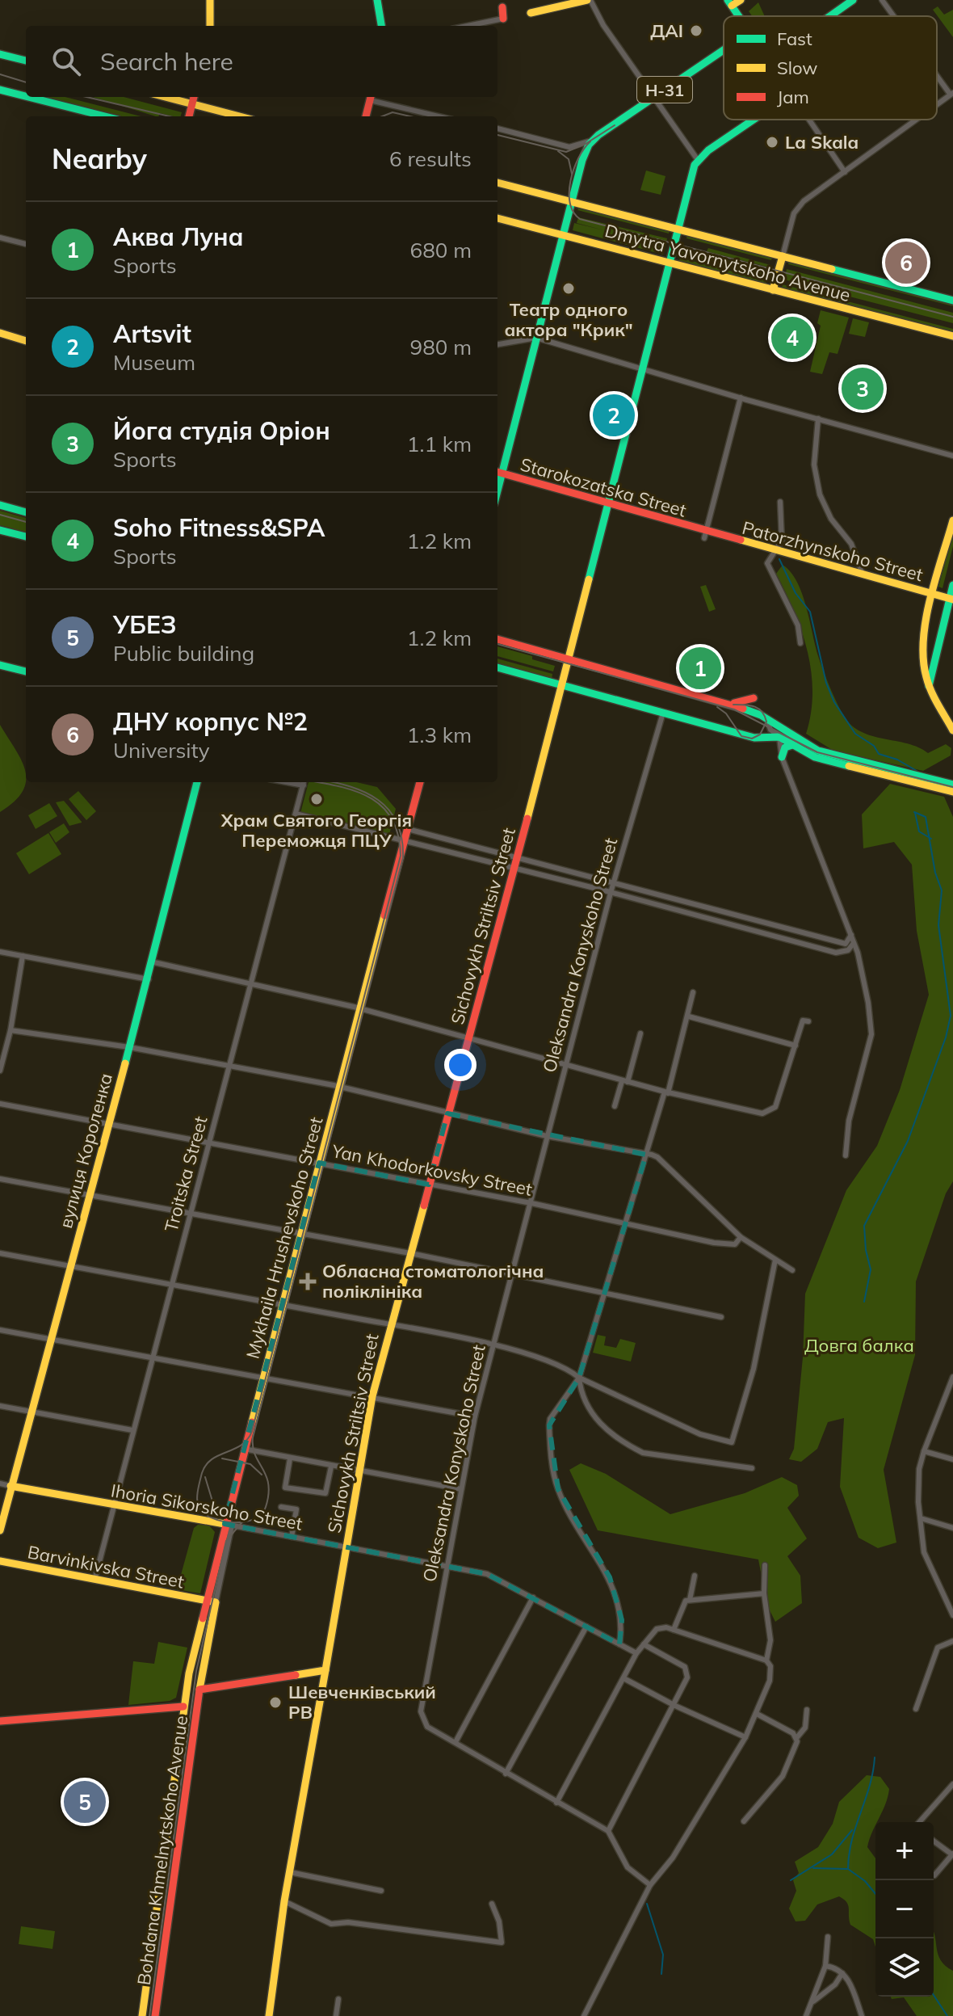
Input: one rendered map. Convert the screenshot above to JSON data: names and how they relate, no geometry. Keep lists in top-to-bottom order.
{
  "streets": {
    "main road": [
      "Н-31",
      "Dmytra Yavornytskoho Avenue",
      "Starokozatska Street",
      "Patorzhynskoho Street",
      "Sichovykh Striltsiv Street",
      "вулиця Короленка",
      "Mykhaila Hrushevskoho Street",
      "Ihoria Sikorskoho Street",
      "Barvinkivska Street",
      "Bohdana Khmelnytskoho Avenue"
    ],
    "street": ["Oleksandra Konyskoho Street", "Yan Khodorkovsky Street", "Troitska Street"]
  },
  "crossings": [
    ["Dmytra Yavornytskoho Avenue", "Sichovykh Striltsiv Street"],
    ["Starokozatska Street", "Patorzhynskoho Street"],
    ["Starokozatska Street", "Sichovykh Striltsiv Street"],
    ["Sichovykh Striltsiv Street", "Yan Khodorkovsky Street"],
    ["Sichovykh Striltsiv Street", "Ihoria Sikorskoho Street"],
    ["Oleksandra Konyskoho Street", "Yan Khodorkovsky Street"],
    ["Oleksandra Konyskoho Street", "Ihoria Sikorskoho Street"],
    ["вулиця Короленка", "Yan Khodorkovsky Street"],
    ["вулиця Короленка", "Ihoria Sikorskoho Street"],
    ["Yan Khodorkovsky Street", "Troitska Street"],
    ["Yan Khodorkovsky Street", "Mykhaila Hrushevskoho Street"],
    ["Troitska Street", "Ihoria Sikorskoho Street"],
    ["Troitska Street", "Barvinkivska Street"],
    ["Mykhaila Hrushevskoho Street", "Ihoria Sikorskoho Street"],
    ["Mykhaila Hrushevskoho Street", "Barvinkivska Street"],
    ["Mykhaila Hrushevskoho Street", "Bohdana Khmelnytskoho Avenue"]
  ],
  "parks": ["Довга балка"],
  "places": {
    "other": [
      "ДАІ",
      "La Skala",
      "Театр одного актора \"Крик\"",
      "Храм Святого Георгія Переможця ПЦУ",
      "Шевченківський РВ"
    ],
    "health": ["Обласна стоматологічна поліклініка"]
  },
  "legend": ["Fast", "Slow", "Jam"],
  "page": {
    "search": "Search here",
    "heading": ["Nearby", "6 results"],
    "list": [
      {
        "mark": "1",
        "name": "Аква Луна",
        "note": "Sports",
        "value": "680 m"
      },
      {
        "mark": "2",
        "name": "Artsvit",
        "note": "Museum",
        "value": "980 m"
      },
      {
        "mark": "3",
        "name": "Йога студія Оріон",
        "note": "Sports",
        "value": "1.1 km"
      },
      {
        "mark": "4",
        "name": "Soho Fitness&SPA",
        "note": "Sports",
        "value": "1.2 km"
      },
      {
        "mark": "5",
        "name": "УБЕЗ",
        "note": "Public building",
        "value": "1.2 km"
      },
      {
        "mark": "6",
        "name": "ДНУ корпус №2",
        "note": "University",
        "value": "1.3 km"
      }
    ],
    "pins": [
      "6",
      "4",
      "3",
      "2",
      "1",
      "5"
    ],
    "map_buttons": ["+", "−"]
  }
}
